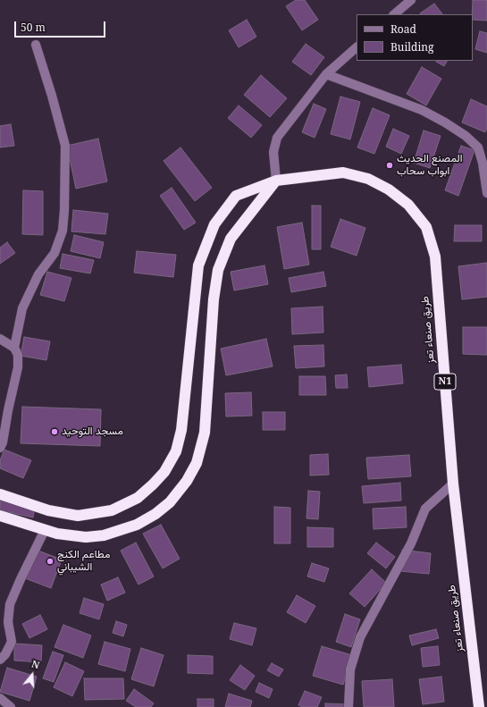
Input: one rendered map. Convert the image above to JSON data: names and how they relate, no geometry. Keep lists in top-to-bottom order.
{
  "streets": {
    "highway": ["طريق صنعاء تعز", "N1"]
  },
  "places": ["المصنع الحديث ابواب سحاب", "مسجد التوحيد", "مطاعم الكنج الشيباني"],
  "legend": ["Road", "Building"],
  "scale_bar": "50 m",
  "north": "top"
}
